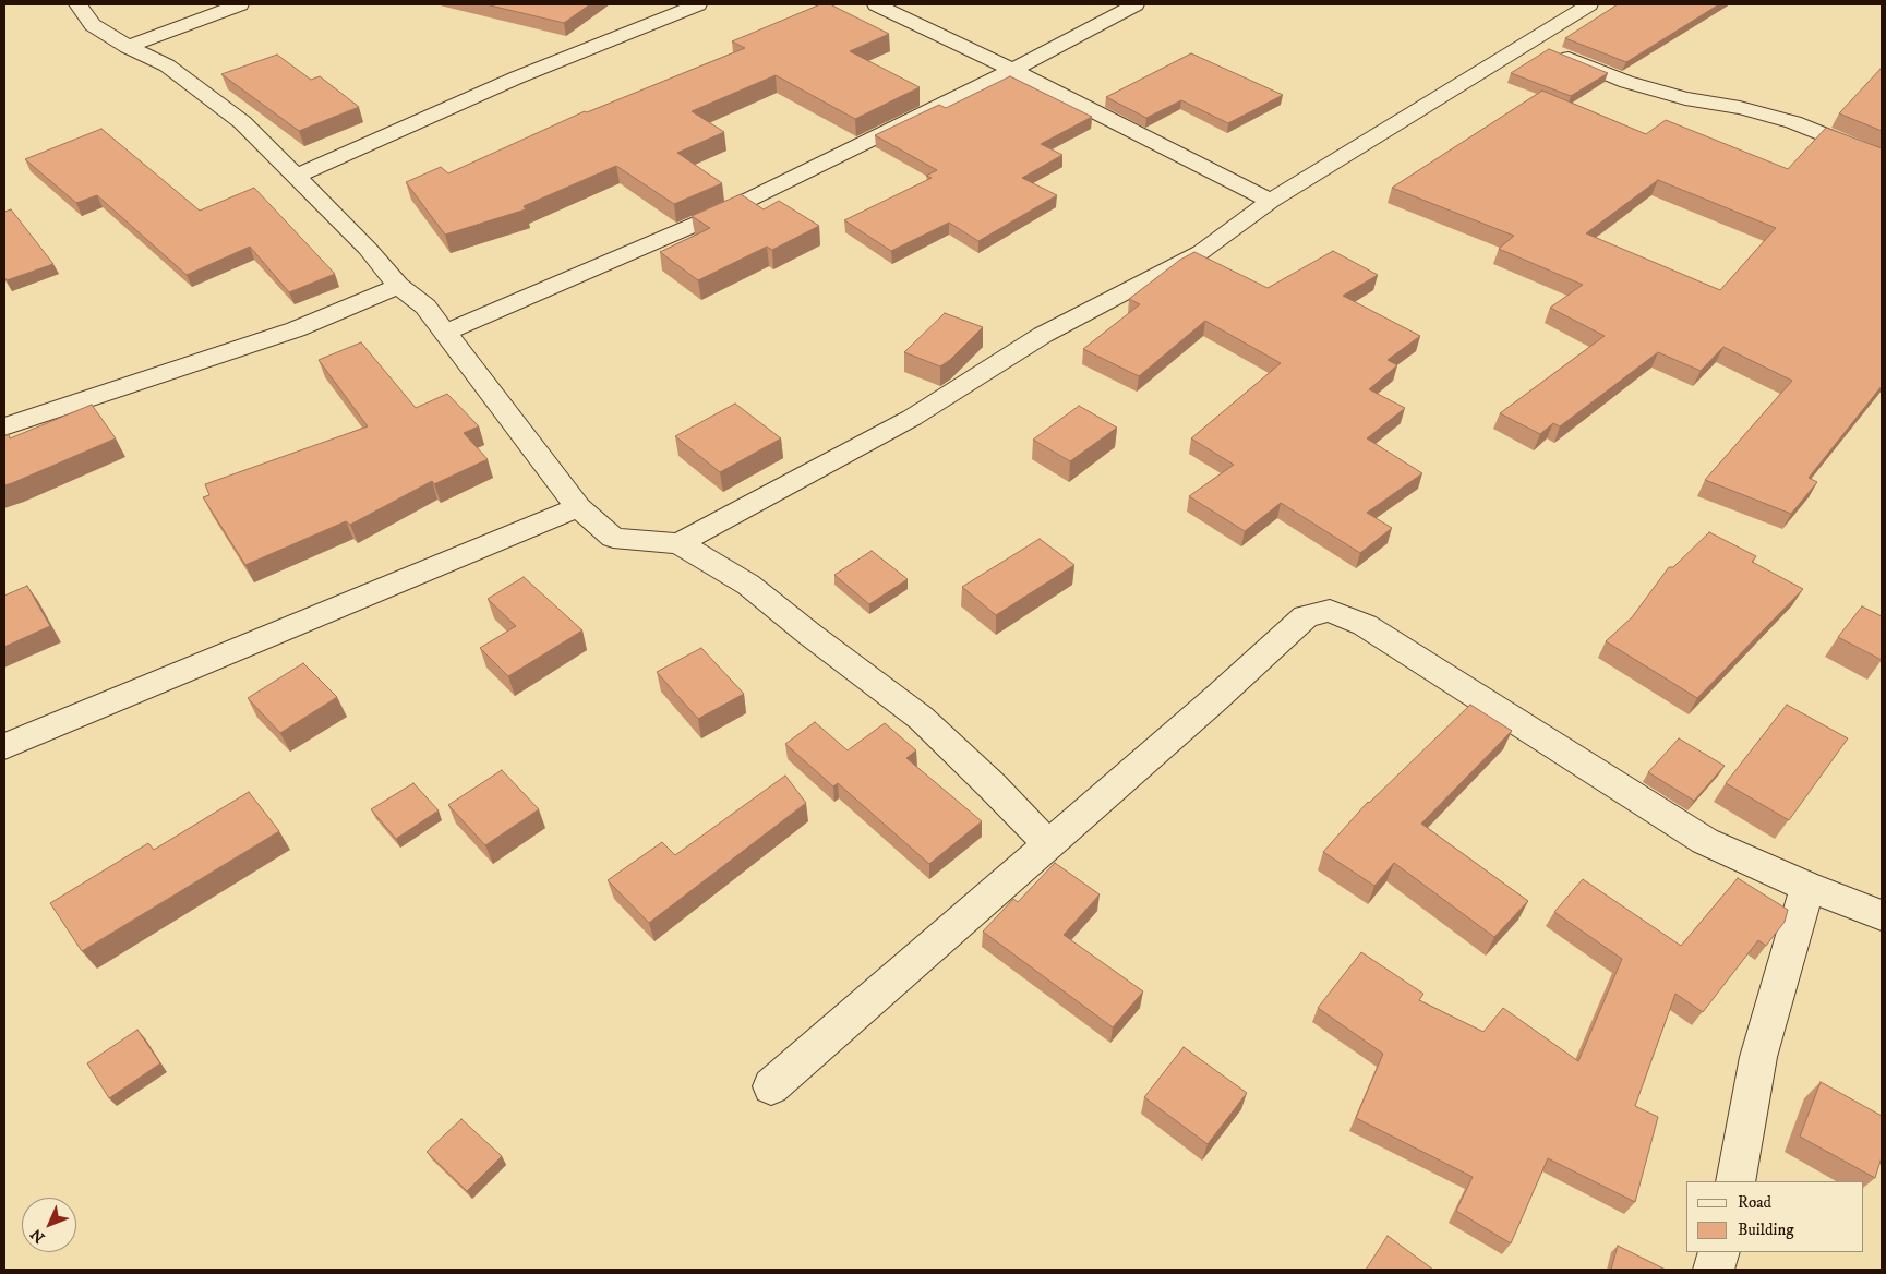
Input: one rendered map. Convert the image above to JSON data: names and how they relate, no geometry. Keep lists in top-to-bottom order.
{
  "legend": ["Road", "Building"],
  "north": "bottom left"
}
